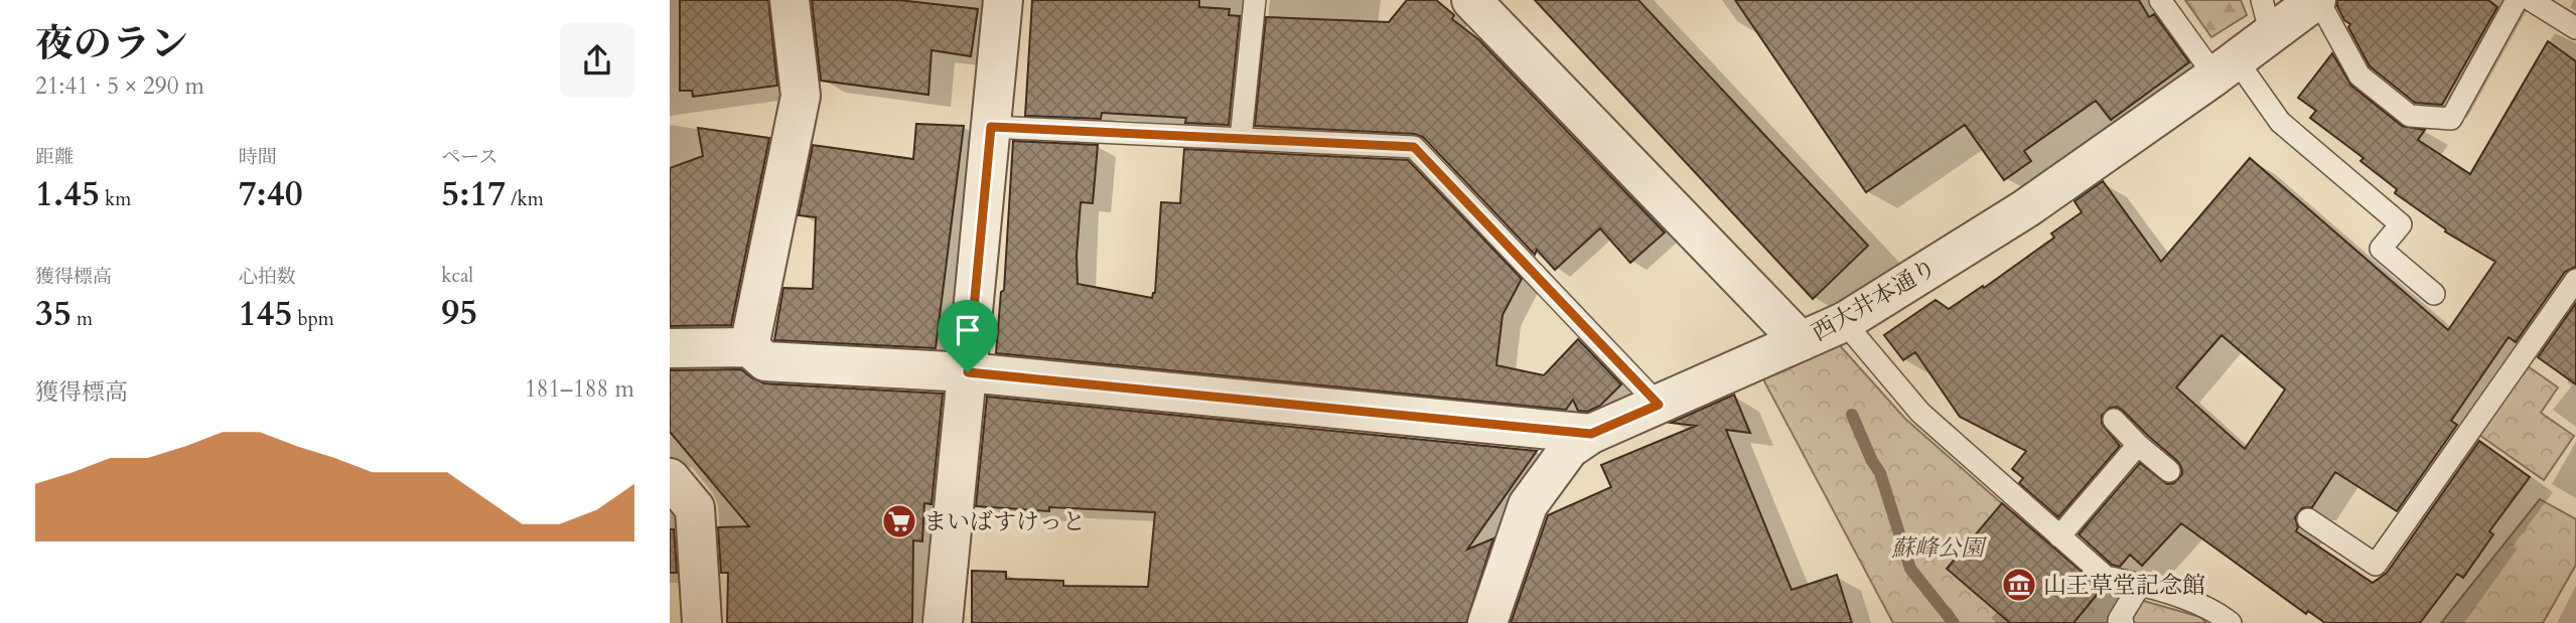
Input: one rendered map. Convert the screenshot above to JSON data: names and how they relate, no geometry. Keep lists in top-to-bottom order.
{
  "streets": {
    "street": ["西大井本通り"]
  },
  "parks": ["蘇峰公園"],
  "places": {
    "supermarket": ["まいばすけっと"],
    "museum": ["山王草堂記念館"]
  },
  "page": {
    "heading": ["夜のラン", "21:41 · 5 × 290 m"],
    "stats": [
      ["距離", "1.45 km"],
      ["時間", "7:40"],
      ["ペース", "5:17 /km"],
      ["獲得標高", "35 m"],
      ["心拍数", "145 bpm"],
      ["kcal", "95"]
    ],
    "chart": ["獲得標高", "181–188 m"]
  }
}
